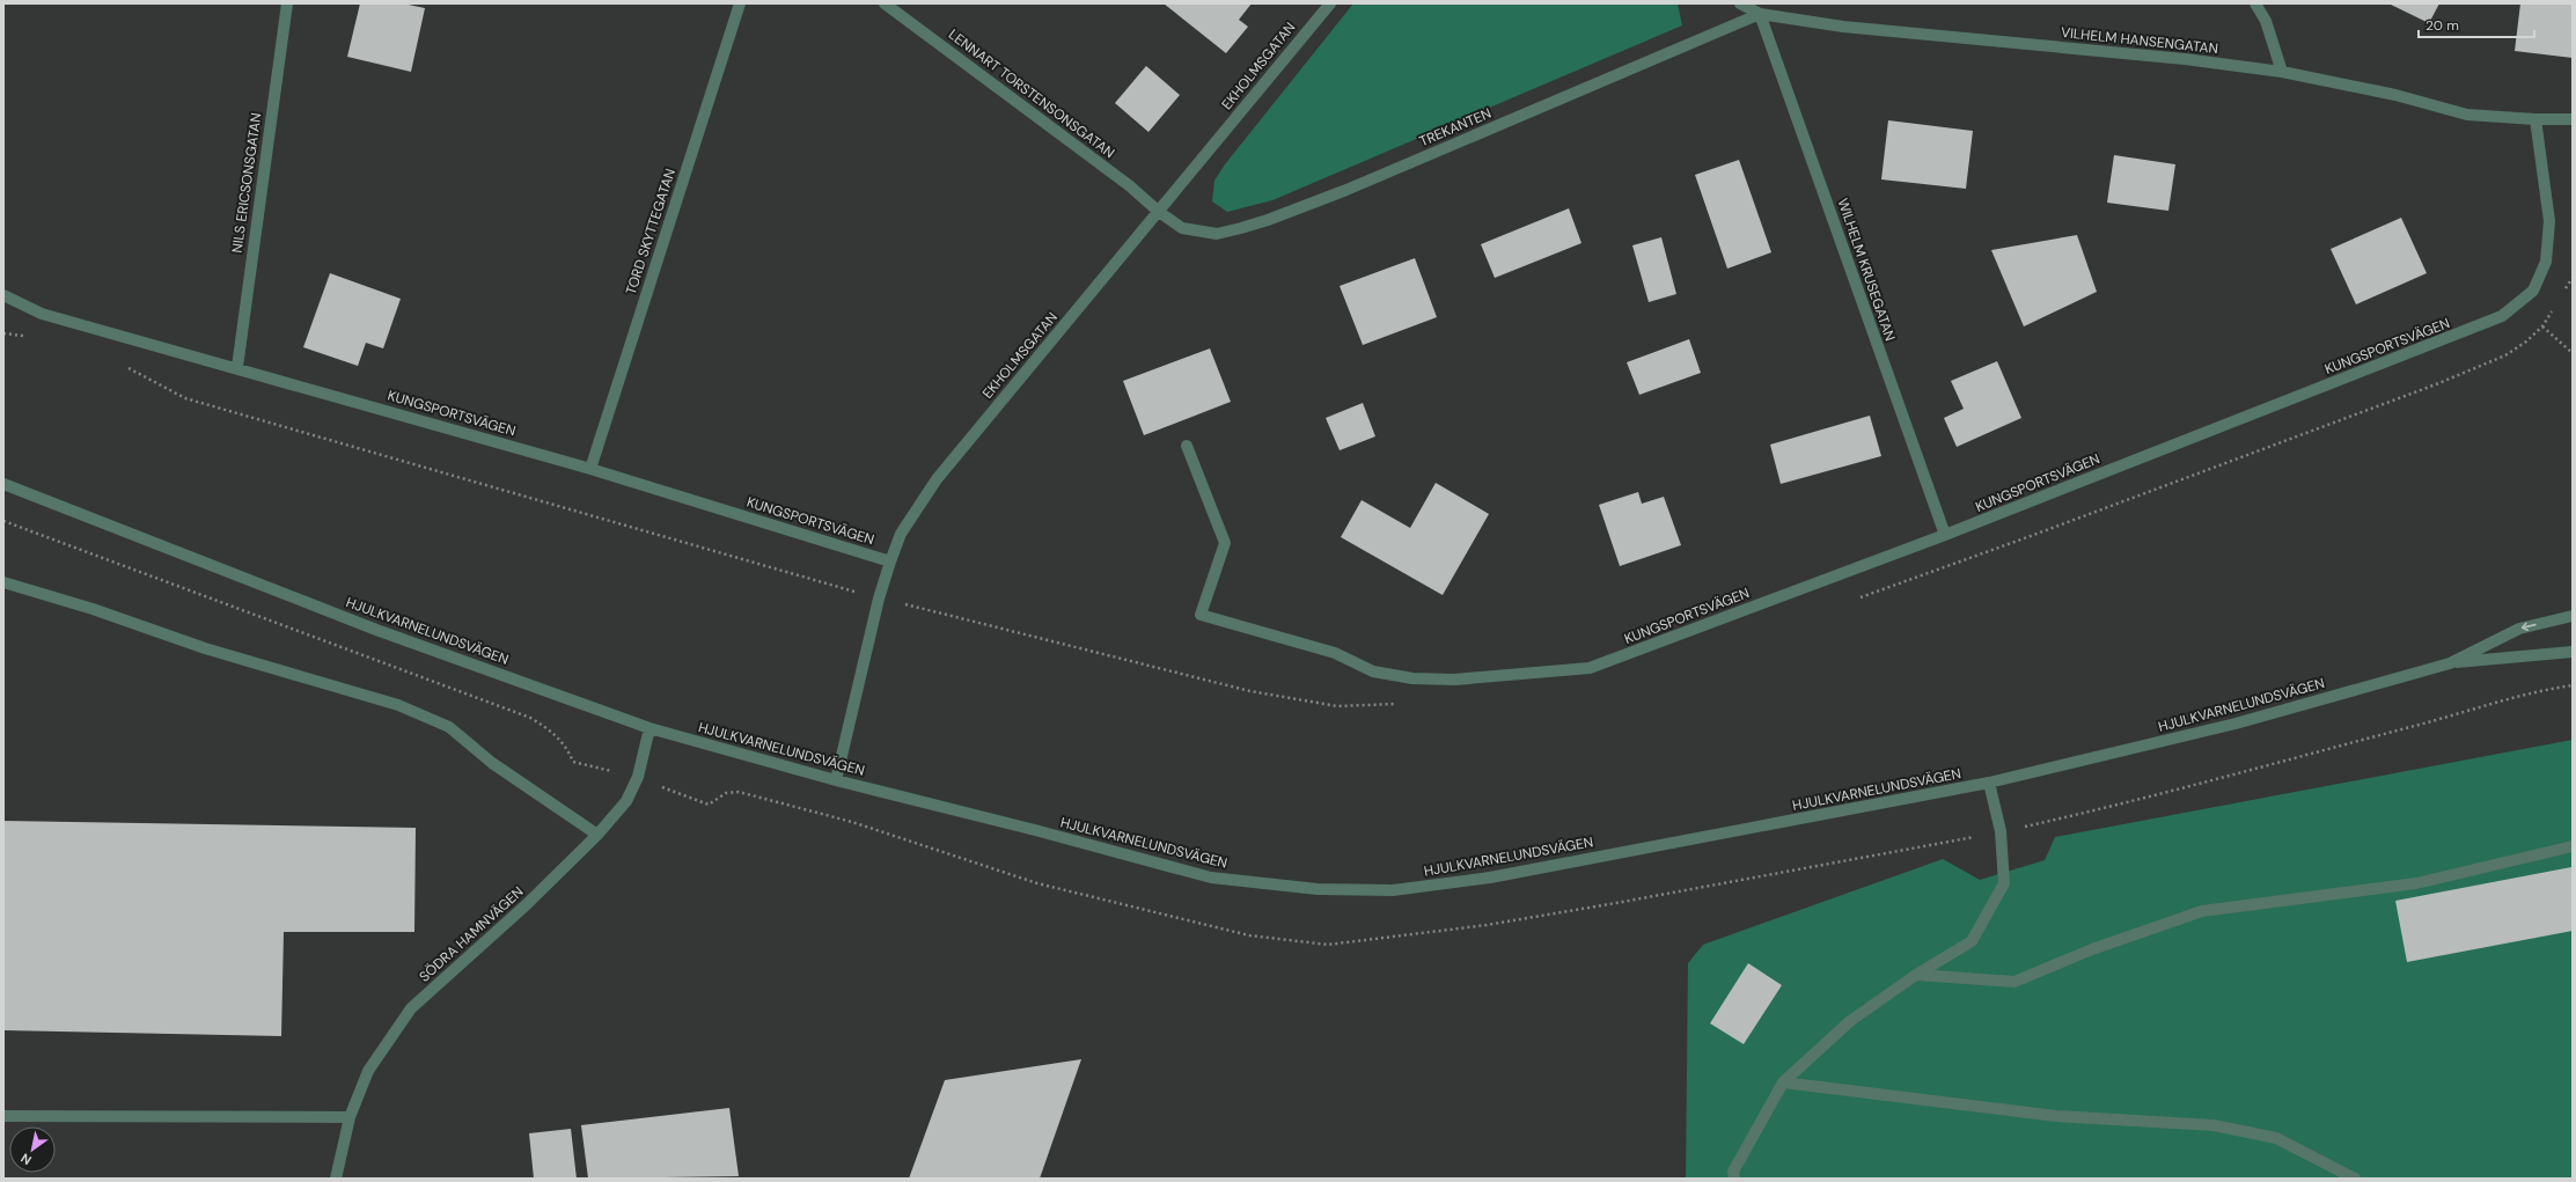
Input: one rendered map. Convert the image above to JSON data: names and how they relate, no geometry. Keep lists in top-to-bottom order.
{
  "streets": {
    "street": [
      "VILHELM HANSENGATAN",
      "EKHOLMSGATAN",
      "LENNART TORSTENSONSGATAN",
      "TREKANTEN",
      "NILS ERICSONSGATAN",
      "TORD SKYTTEGATAN",
      "WILHELM KRUSEGATAN",
      "KUNGSPORTSVÄGEN",
      "HJULKVARNELUNDSVÄGEN",
      "SÖDRA HAMNVÄGEN"
    ]
  },
  "crossings": [
    ["VILHELM HANSENGATAN", "TREKANTEN"],
    ["VILHELM HANSENGATAN", "WILHELM KRUSEGATAN"],
    ["VILHELM HANSENGATAN", "KUNGSPORTSVÄGEN"],
    ["EKHOLMSGATAN", "LENNART TORSTENSONSGATAN"],
    ["EKHOLMSGATAN", "TREKANTEN"],
    ["EKHOLMSGATAN", "KUNGSPORTSVÄGEN"],
    ["EKHOLMSGATAN", "HJULKVARNELUNDSVÄGEN"],
    ["LENNART TORSTENSONSGATAN", "TREKANTEN"],
    ["TREKANTEN", "WILHELM KRUSEGATAN"],
    ["NILS ERICSONSGATAN", "KUNGSPORTSVÄGEN"],
    ["TORD SKYTTEGATAN", "KUNGSPORTSVÄGEN"],
    ["WILHELM KRUSEGATAN", "KUNGSPORTSVÄGEN"],
    ["HJULKVARNELUNDSVÄGEN", "SÖDRA HAMNVÄGEN"]
  ],
  "scale_bar": "20 m",
  "north": "bottom left"
}
